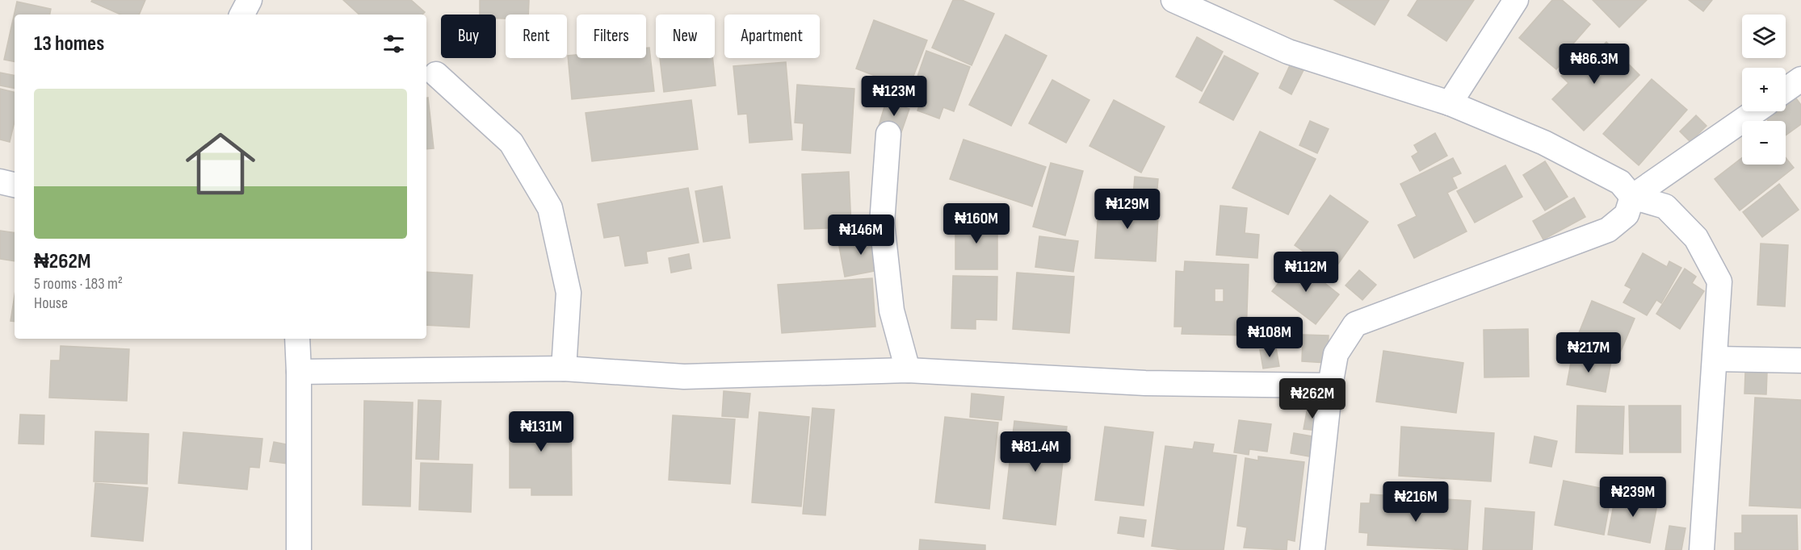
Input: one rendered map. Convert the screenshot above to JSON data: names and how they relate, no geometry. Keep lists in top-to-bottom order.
{
  "page": {
    "map_buttons": ["+", "−"],
    "chip": [
      "Buy",
      "Rent",
      "Filters",
      "New",
      "Apartment"
    ],
    "heading": "13 homes",
    "price": [
      "₦86.3M",
      "₦123M",
      "₦129M",
      "₦160M",
      "₦146M",
      "₦112M",
      "₦108M",
      "₦217M",
      "₦262M",
      "₦131M",
      "₦81.4M",
      "₦239M",
      "₦216M"
    ],
    "list": [
      {
        "name": "₦262M",
        "note": "5 rooms · 183 m² · House"
      }
    ]
  }
}
